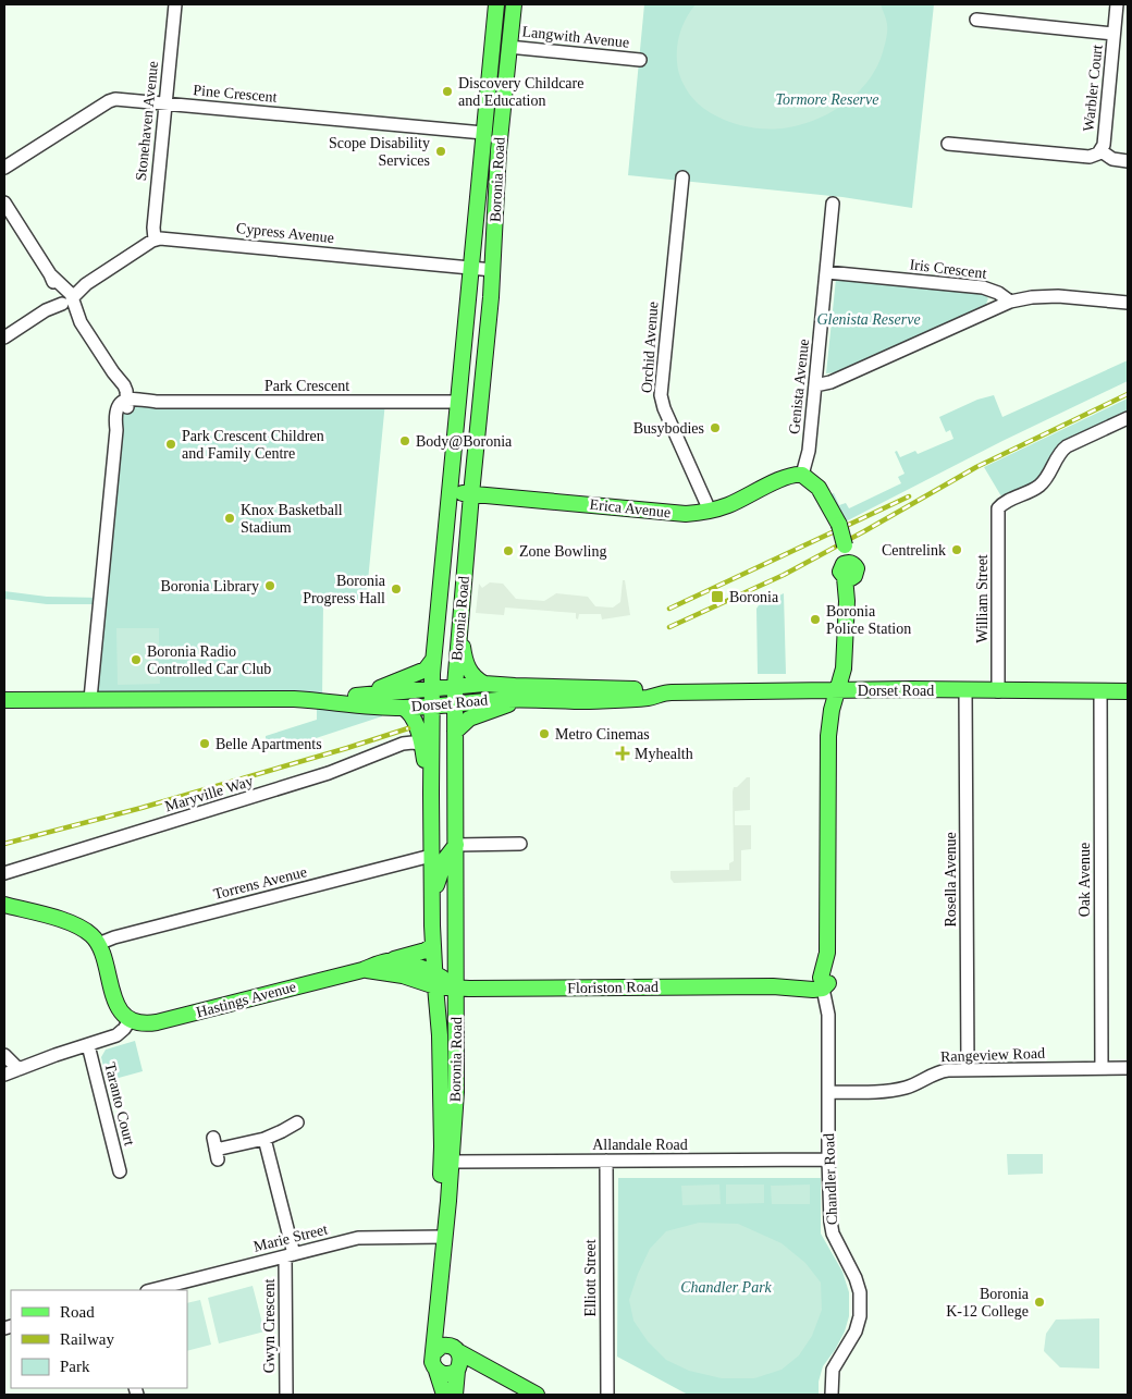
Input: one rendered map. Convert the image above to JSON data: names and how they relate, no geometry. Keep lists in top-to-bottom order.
{
  "streets": {
    "main road": [
      "Boronia Road",
      "Erica Avenue",
      "Dorset Road",
      "Floriston Road",
      "Hastings Avenue",
      "Chandler Road"
    ],
    "street": [
      "Langwith Avenue",
      "Warbler Court",
      "Pine Crescent",
      "Stonehaven Avenue",
      "Cypress Avenue",
      "Iris Crescent",
      "Orchid Avenue",
      "Park Crescent",
      "Genista Avenue",
      "William Street",
      "Maryville Way",
      "Rosella Avenue",
      "Oak Avenue",
      "Torrens Avenue",
      "Rangeview Road",
      "Taranto Court",
      "Allandale Road",
      "Marie Street",
      "Elliott Street",
      "Gwyn Crescent"
    ]
  },
  "crossings": [
    ["Langwith Avenue", "Boronia Road"],
    ["Pine Crescent", "Stonehaven Avenue"],
    ["Pine Crescent", "Boronia Road"],
    ["Stonehaven Avenue", "Cypress Avenue"],
    ["Boronia Road", "Cypress Avenue"],
    ["Boronia Road", "Park Crescent"],
    ["Boronia Road", "Erica Avenue"],
    ["Boronia Road", "Dorset Road"],
    ["Boronia Road", "Maryville Way"],
    ["Boronia Road", "Torrens Avenue"],
    ["Boronia Road", "Floriston Road"],
    ["Boronia Road", "Hastings Avenue"],
    ["Boronia Road", "Allandale Road"],
    ["Boronia Road", "Marie Street"],
    ["Iris Crescent", "Genista Avenue"],
    ["Orchid Avenue", "Erica Avenue"],
    ["Genista Avenue", "Erica Avenue"],
    ["Genista Avenue", "Chandler Road"],
    ["Erica Avenue", "Chandler Road"],
    ["William Street", "Dorset Road"],
    ["Dorset Road", "Rosella Avenue"],
    ["Dorset Road", "Oak Avenue"],
    ["Dorset Road", "Chandler Road"],
    ["Rosella Avenue", "Rangeview Road"],
    ["Oak Avenue", "Rangeview Road"],
    ["Floriston Road", "Hastings Avenue"],
    ["Floriston Road", "Chandler Road"],
    ["Rangeview Road", "Chandler Road"],
    ["Allandale Road", "Chandler Road"],
    ["Allandale Road", "Elliott Street"],
    ["Marie Street", "Gwyn Crescent"]
  ],
  "parks": ["Tormore Reserve", "Glenista Reserve", "Chandler Park"],
  "places": {
    "other": [
      "Discovery Childcare and Education",
      "Scope Disability Services",
      "Busybodies",
      "Body@Boronia",
      "Park Crescent Children and Family Centre",
      "Knox Basketball Stadium",
      "Centrelink",
      "Zone Bowling",
      "Boronia Library",
      "Boronia Progress Hall",
      "Boronia Police Station",
      "Boronia Radio Controlled Car Club",
      "Metro Cinemas",
      "Belle Apartments",
      "Boronia K-12 College"
    ],
    "transit": ["Boronia"],
    "health": ["Myhealth"]
  },
  "legend": ["Road", "Railway", "Park"]
}
